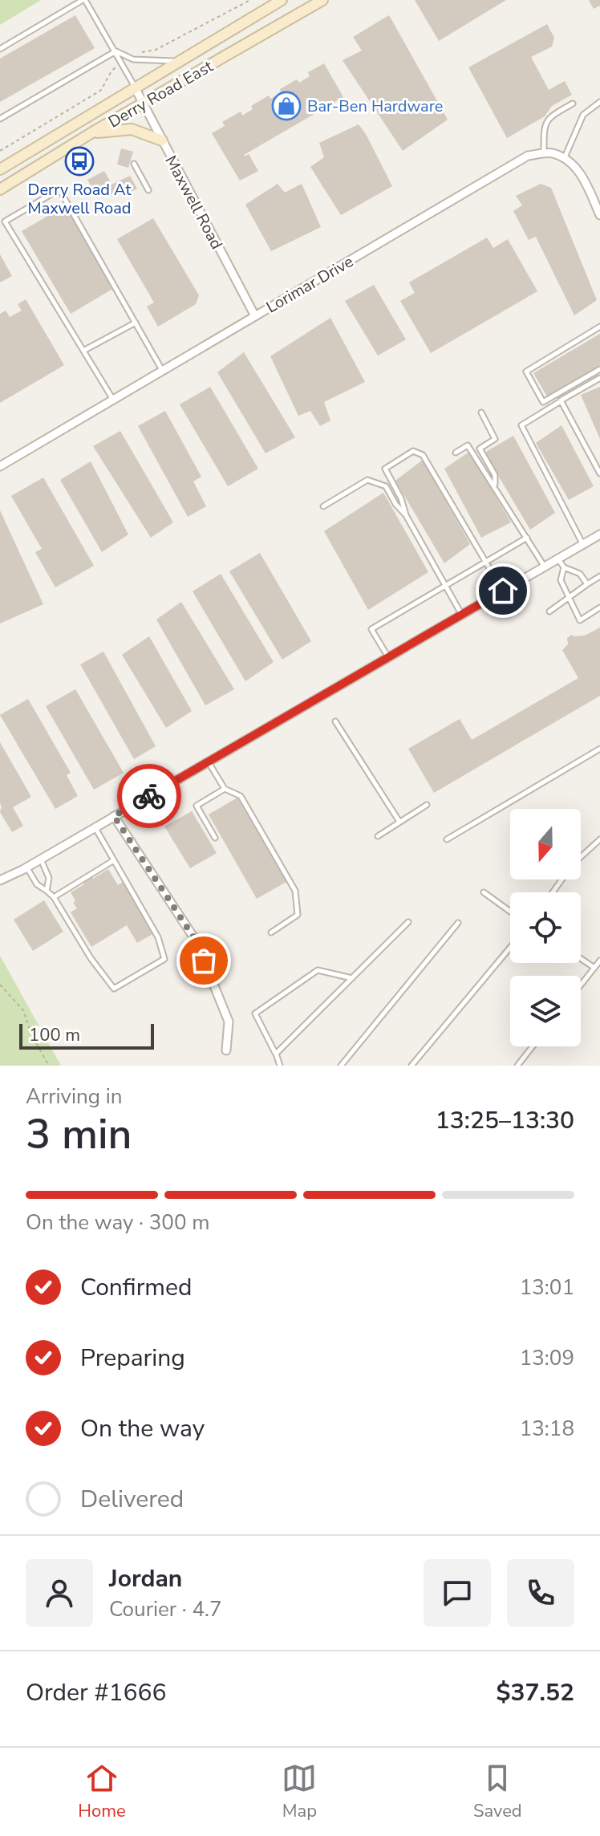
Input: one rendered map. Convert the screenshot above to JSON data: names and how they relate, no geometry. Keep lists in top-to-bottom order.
{
  "streets": {
    "main road": ["Derry Road East"],
    "street": ["Maxwell Road", "Lorimar Drive"]
  },
  "crossings": [
    ["Derry Road East", "Maxwell Road"],
    ["Maxwell Road", "Lorimar Drive"]
  ],
  "places": {
    "shop": ["Bar-Ben Hardware"],
    "bus stop": ["Derry Road At Maxwell Road"]
  },
  "scale_bar": "100 m",
  "north": "bottom",
  "page": {
    "scale": "100 m",
    "heading": ["3 min", "Arriving in", "13:25–13:30"],
    "panel": [
      "Jordan",
      "Courier · 4.7",
      "Order #1666",
      "$37.52"
    ],
    "bar": "On the way · 300 m",
    "list": [
      ["Confirmed", "13:01"],
      ["Preparing", "13:09"],
      ["On the way", "13:18"],
      "Delivered"
    ],
    "tabs": ["Home", "Map", "Saved"]
  }
}
